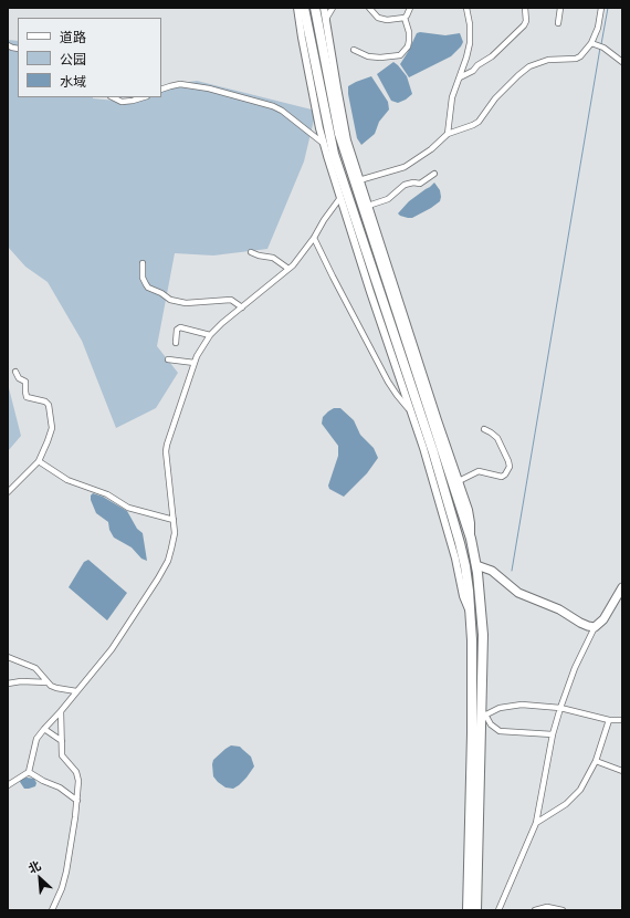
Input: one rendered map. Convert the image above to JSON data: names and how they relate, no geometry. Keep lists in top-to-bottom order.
{
  "legend": ["道路", "公园", "水域"],
  "north": "top left"
}
